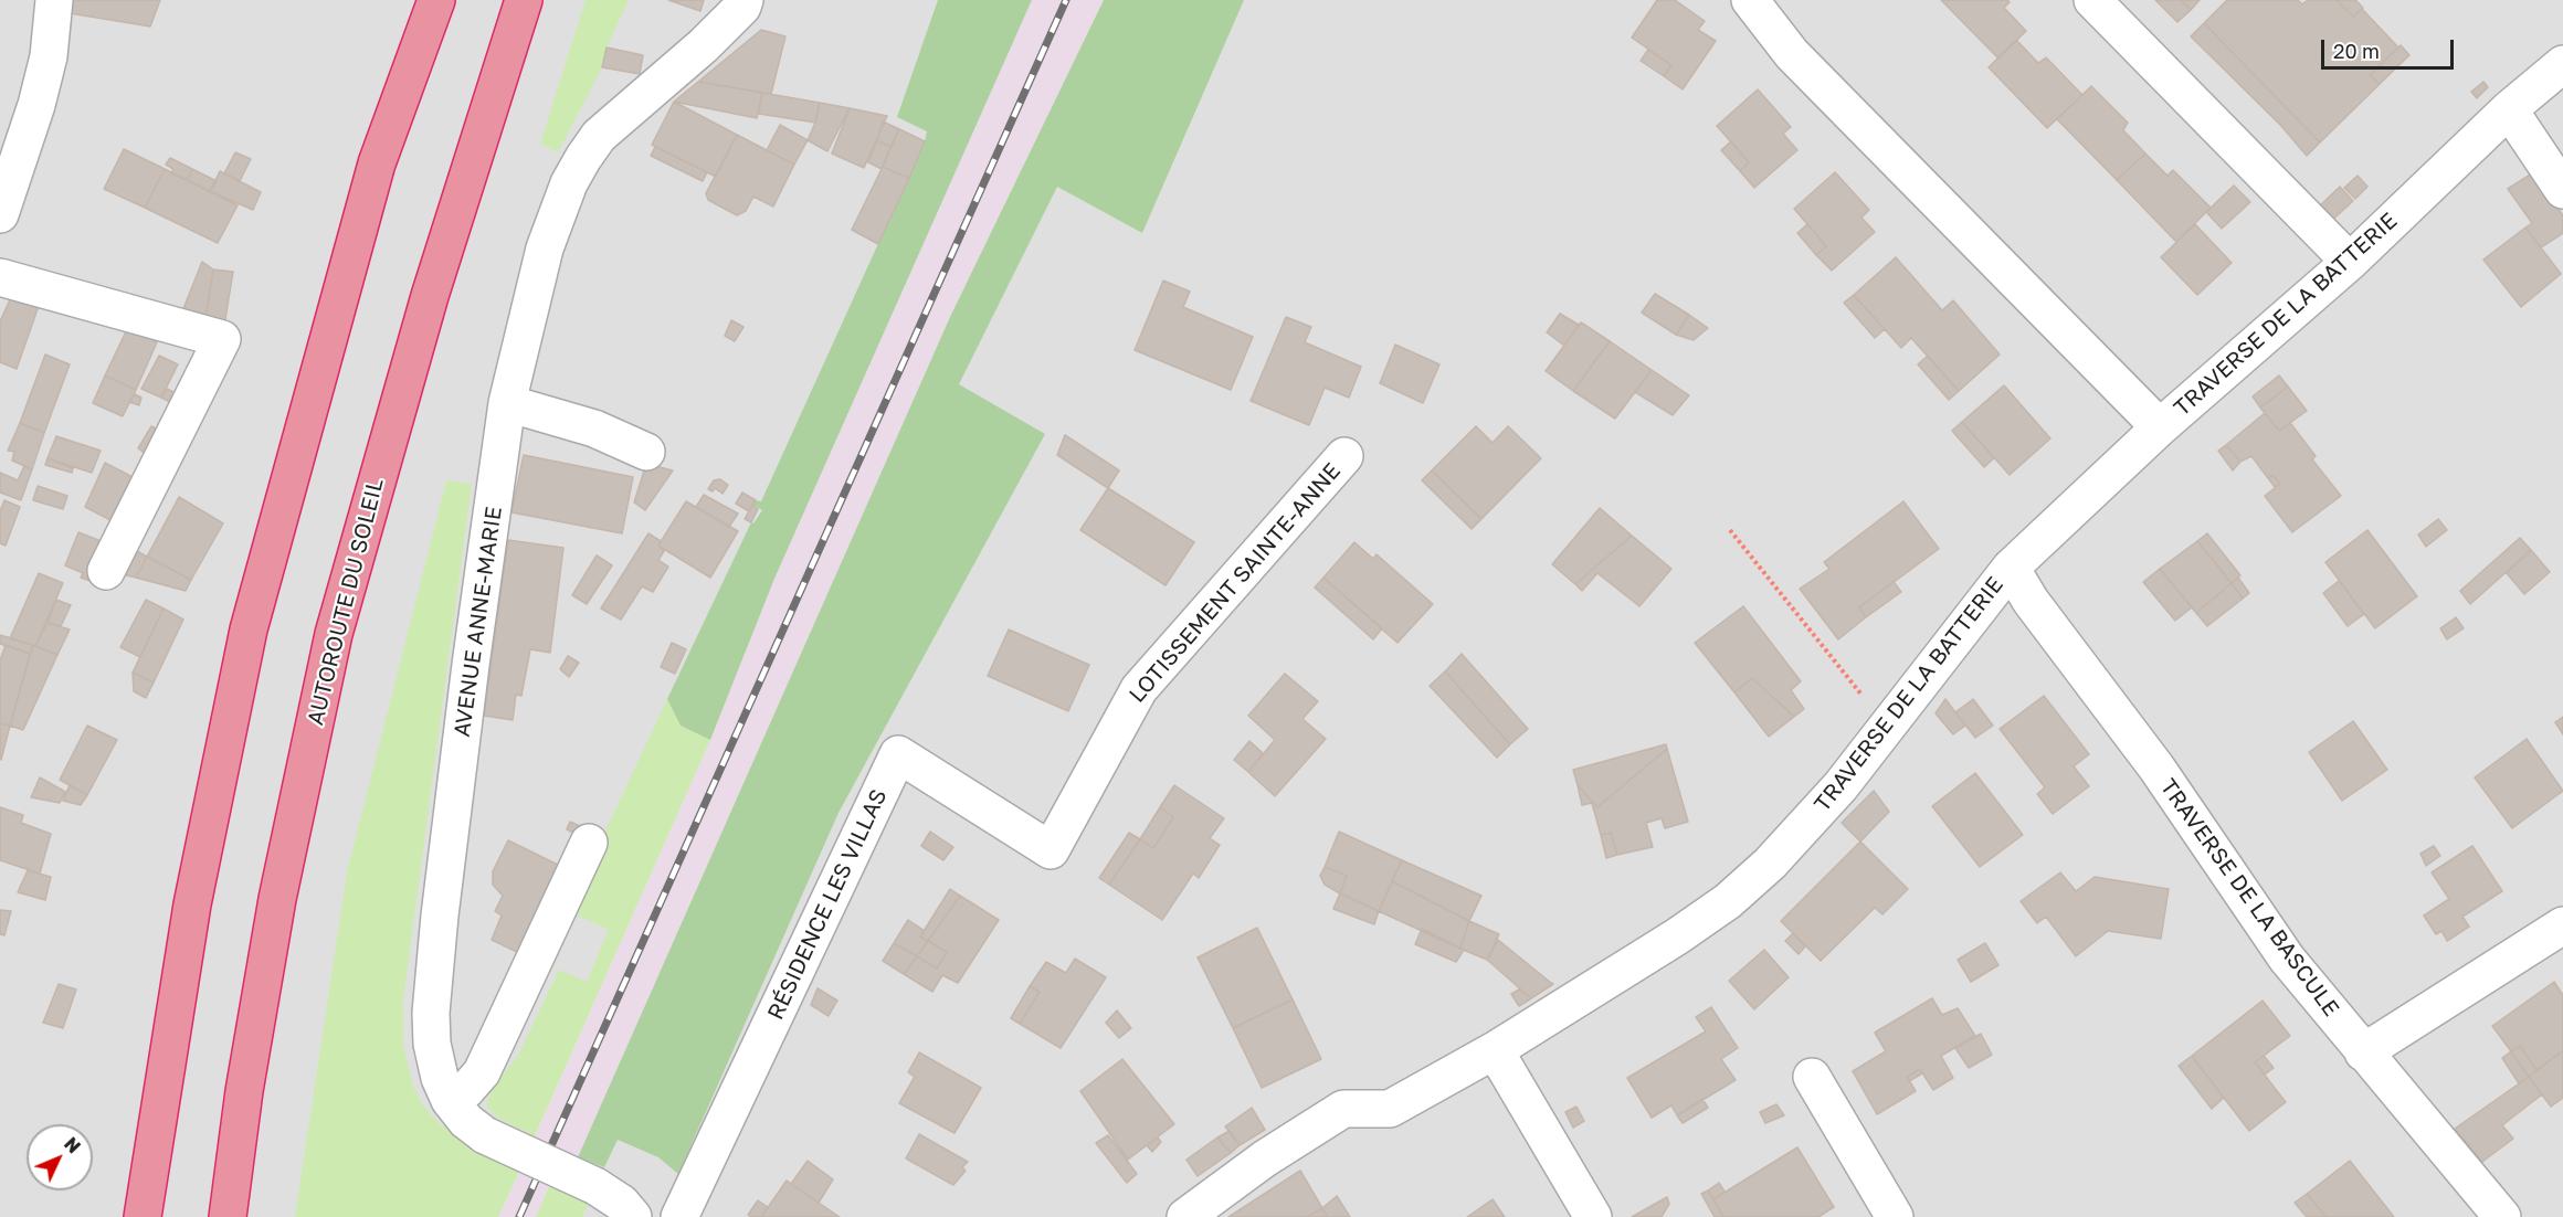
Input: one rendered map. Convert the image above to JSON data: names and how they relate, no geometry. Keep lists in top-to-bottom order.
{
  "streets": {
    "highway": ["AUTOROUTE DU SOLEIL"],
    "street": [
      "TRAVERSE DE LA BATTERIE",
      "LOTISSEMENT SAINTE-ANNE",
      "AVENUE ANNE-MARIE",
      "TRAVERSE DE LA BASCULE",
      "RÉSIDENCE LES VILLAS"
    ]
  },
  "crossings": [
    ["TRAVERSE DE LA BATTERIE", "TRAVERSE DE LA BASCULE"],
    ["LOTISSEMENT SAINTE-ANNE", "RÉSIDENCE LES VILLAS"]
  ],
  "scale_bar": "20 m",
  "north": "top right"
}
